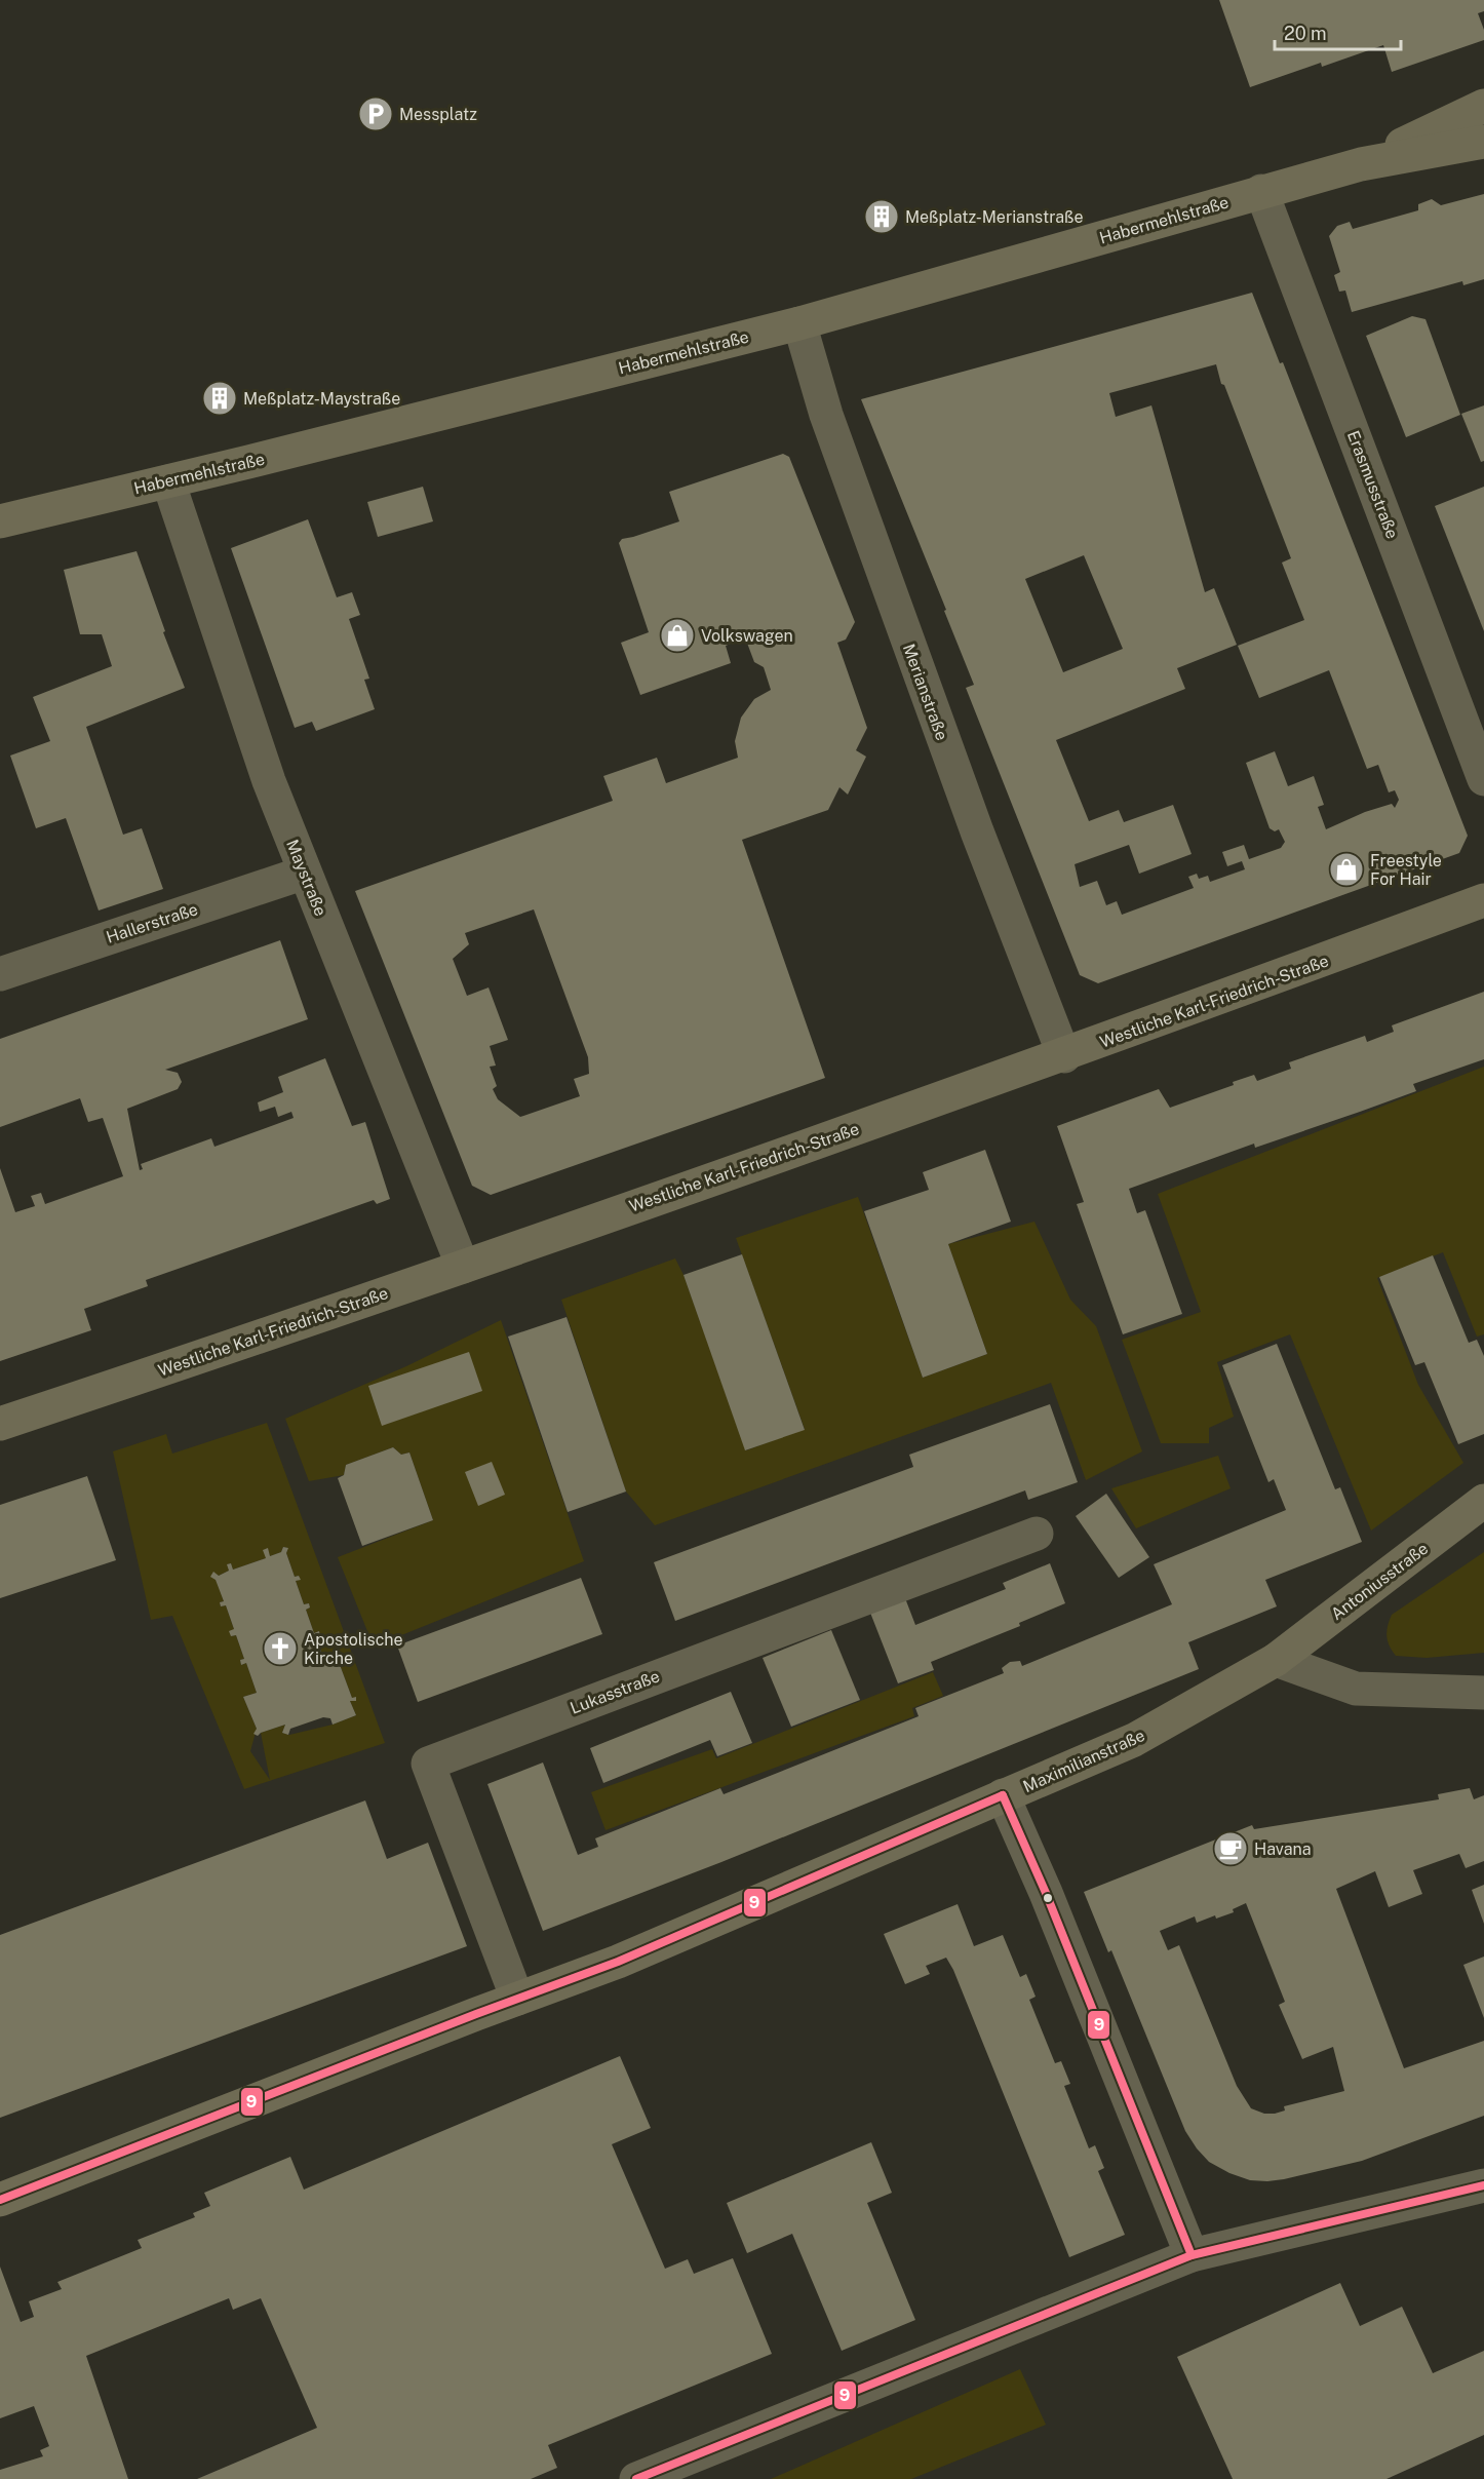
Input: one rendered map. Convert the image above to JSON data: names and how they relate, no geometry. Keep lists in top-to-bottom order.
{
  "streets": {
    "main road": [
      "Habermehlstraße",
      "Westliche Karl-Friedrich-Straße",
      "Antoniusstraße",
      "Maximilianstraße"
    ],
    "street": [
      "Erasmusstraße",
      "Merianstraße",
      "Maystraße",
      "Hallerstraße",
      "Lukasstraße"
    ]
  },
  "crossings": [
    ["Habermehlstraße", "Erasmusstraße"],
    ["Habermehlstraße", "Merianstraße"],
    ["Habermehlstraße", "Maystraße"],
    ["Merianstraße", "Westliche Karl-Friedrich-Straße"],
    ["Maystraße", "Hallerstraße"],
    ["Maystraße", "Westliche Karl-Friedrich-Straße"],
    ["Antoniusstraße", "Maximilianstraße"],
    ["Lukasstraße", "Maximilianstraße"]
  ],
  "places": {
    "parking": ["Messplatz"],
    "building": ["Meßplatz-Merianstraße", "Meßplatz-Maystraße"],
    "shop": ["Volkswagen", "Freestyle For Hair"],
    "church": ["Apostolische Kirche"],
    "cafe": ["Havana"]
  },
  "lines": ["transit line 9"],
  "scale_bar": "20 m"
}
